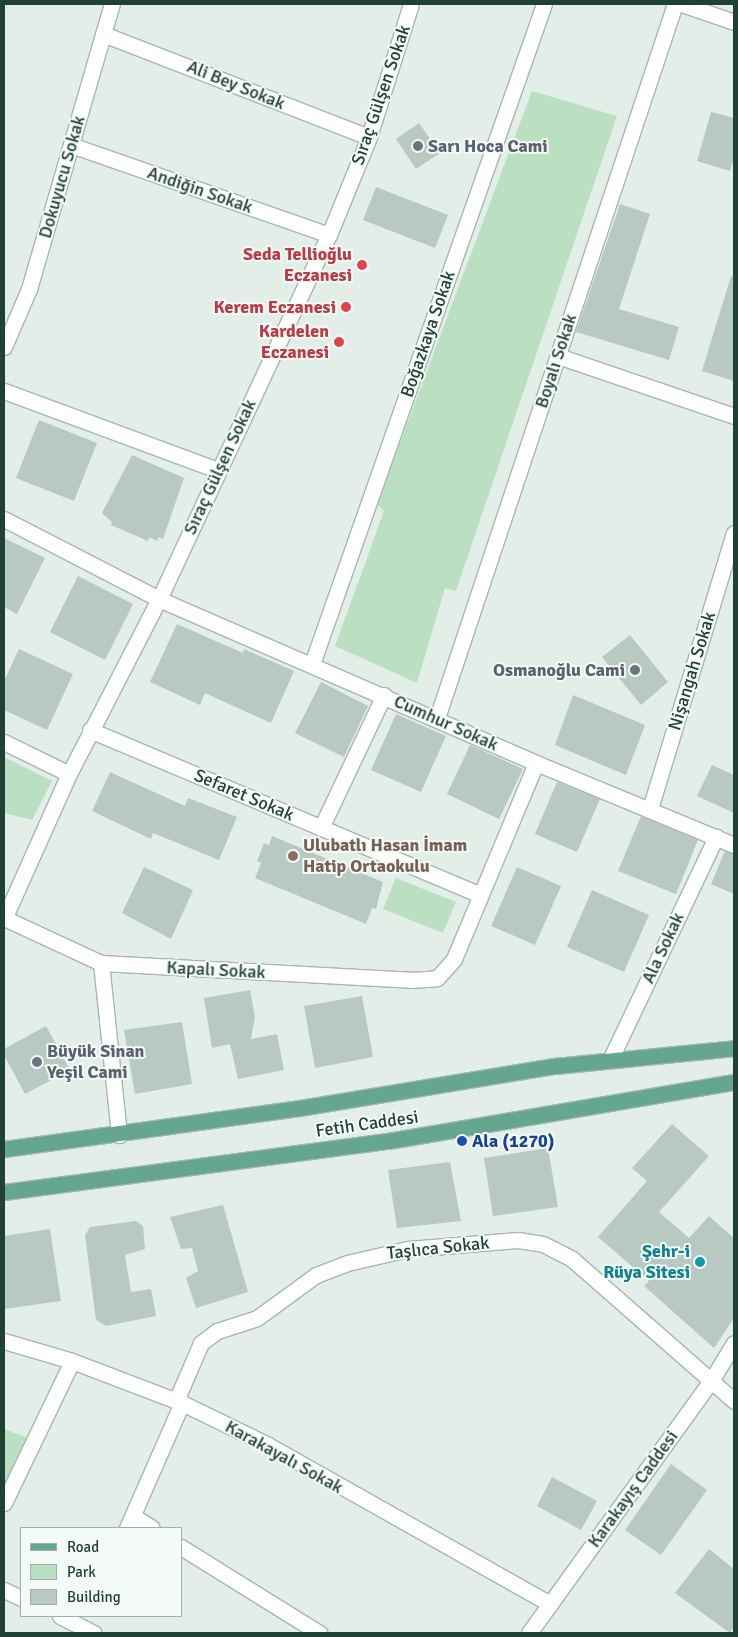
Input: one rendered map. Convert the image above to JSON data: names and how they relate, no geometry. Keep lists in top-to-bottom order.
{
  "streets": {
    "main road": ["Fetih Caddesi"],
    "street": [
      "Ali Bey Sokak",
      "Sıraç Gülşen Sokak",
      "Dokuyucu Sokak",
      "Andiğin Sokak",
      "Boğazkaya Sokak",
      "Boyalı Sokak",
      "Nişangah Sokak",
      "Cumhur Sokak",
      "Sefaret Sokak",
      "Ala Sokak",
      "Kapalı Sokak",
      "Taşlıca Sokak",
      "Karakayalı Sokak",
      "Karakayış Caddesi"
    ]
  },
  "crossings": [
    ["Ali Bey Sokak", "Sıraç Gülşen Sokak"],
    ["Ali Bey Sokak", "Dokuyucu Sokak"],
    ["Sıraç Gülşen Sokak", "Andiğin Sokak"],
    ["Sıraç Gülşen Sokak", "Cumhur Sokak"],
    ["Sıraç Gülşen Sokak", "Sefaret Sokak"],
    ["Sıraç Gülşen Sokak", "Kapalı Sokak"],
    ["Dokuyucu Sokak", "Andiğin Sokak"],
    ["Boğazkaya Sokak", "Cumhur Sokak"],
    ["Boyalı Sokak", "Cumhur Sokak"],
    ["Nişangah Sokak", "Cumhur Sokak"],
    ["Cumhur Sokak", "Ala Sokak"],
    ["Sefaret Sokak", "Kapalı Sokak"],
    ["Ala Sokak", "Fetih Caddesi"],
    ["Taşlıca Sokak", "Karakayalı Sokak"],
    ["Taşlıca Sokak", "Karakayış Caddesi"],
    ["Karakayalı Sokak", "Karakayış Caddesi"]
  ],
  "places": [
    "Sarı Hoca Cami",
    "Seda Tellioğlu Eczanesi",
    "Kerem Eczanesi",
    "Kardelen Eczanesi",
    "Osmanoğlu Cami",
    "Ulubatlı Hasan İmam Hatip Ortaokulu",
    "Büyük Sinan Yeşil Cami",
    "Ala (1270)",
    "Şehr-i Rüya Sitesi"
  ],
  "legend": ["Road", "Park", "Building"]
}
